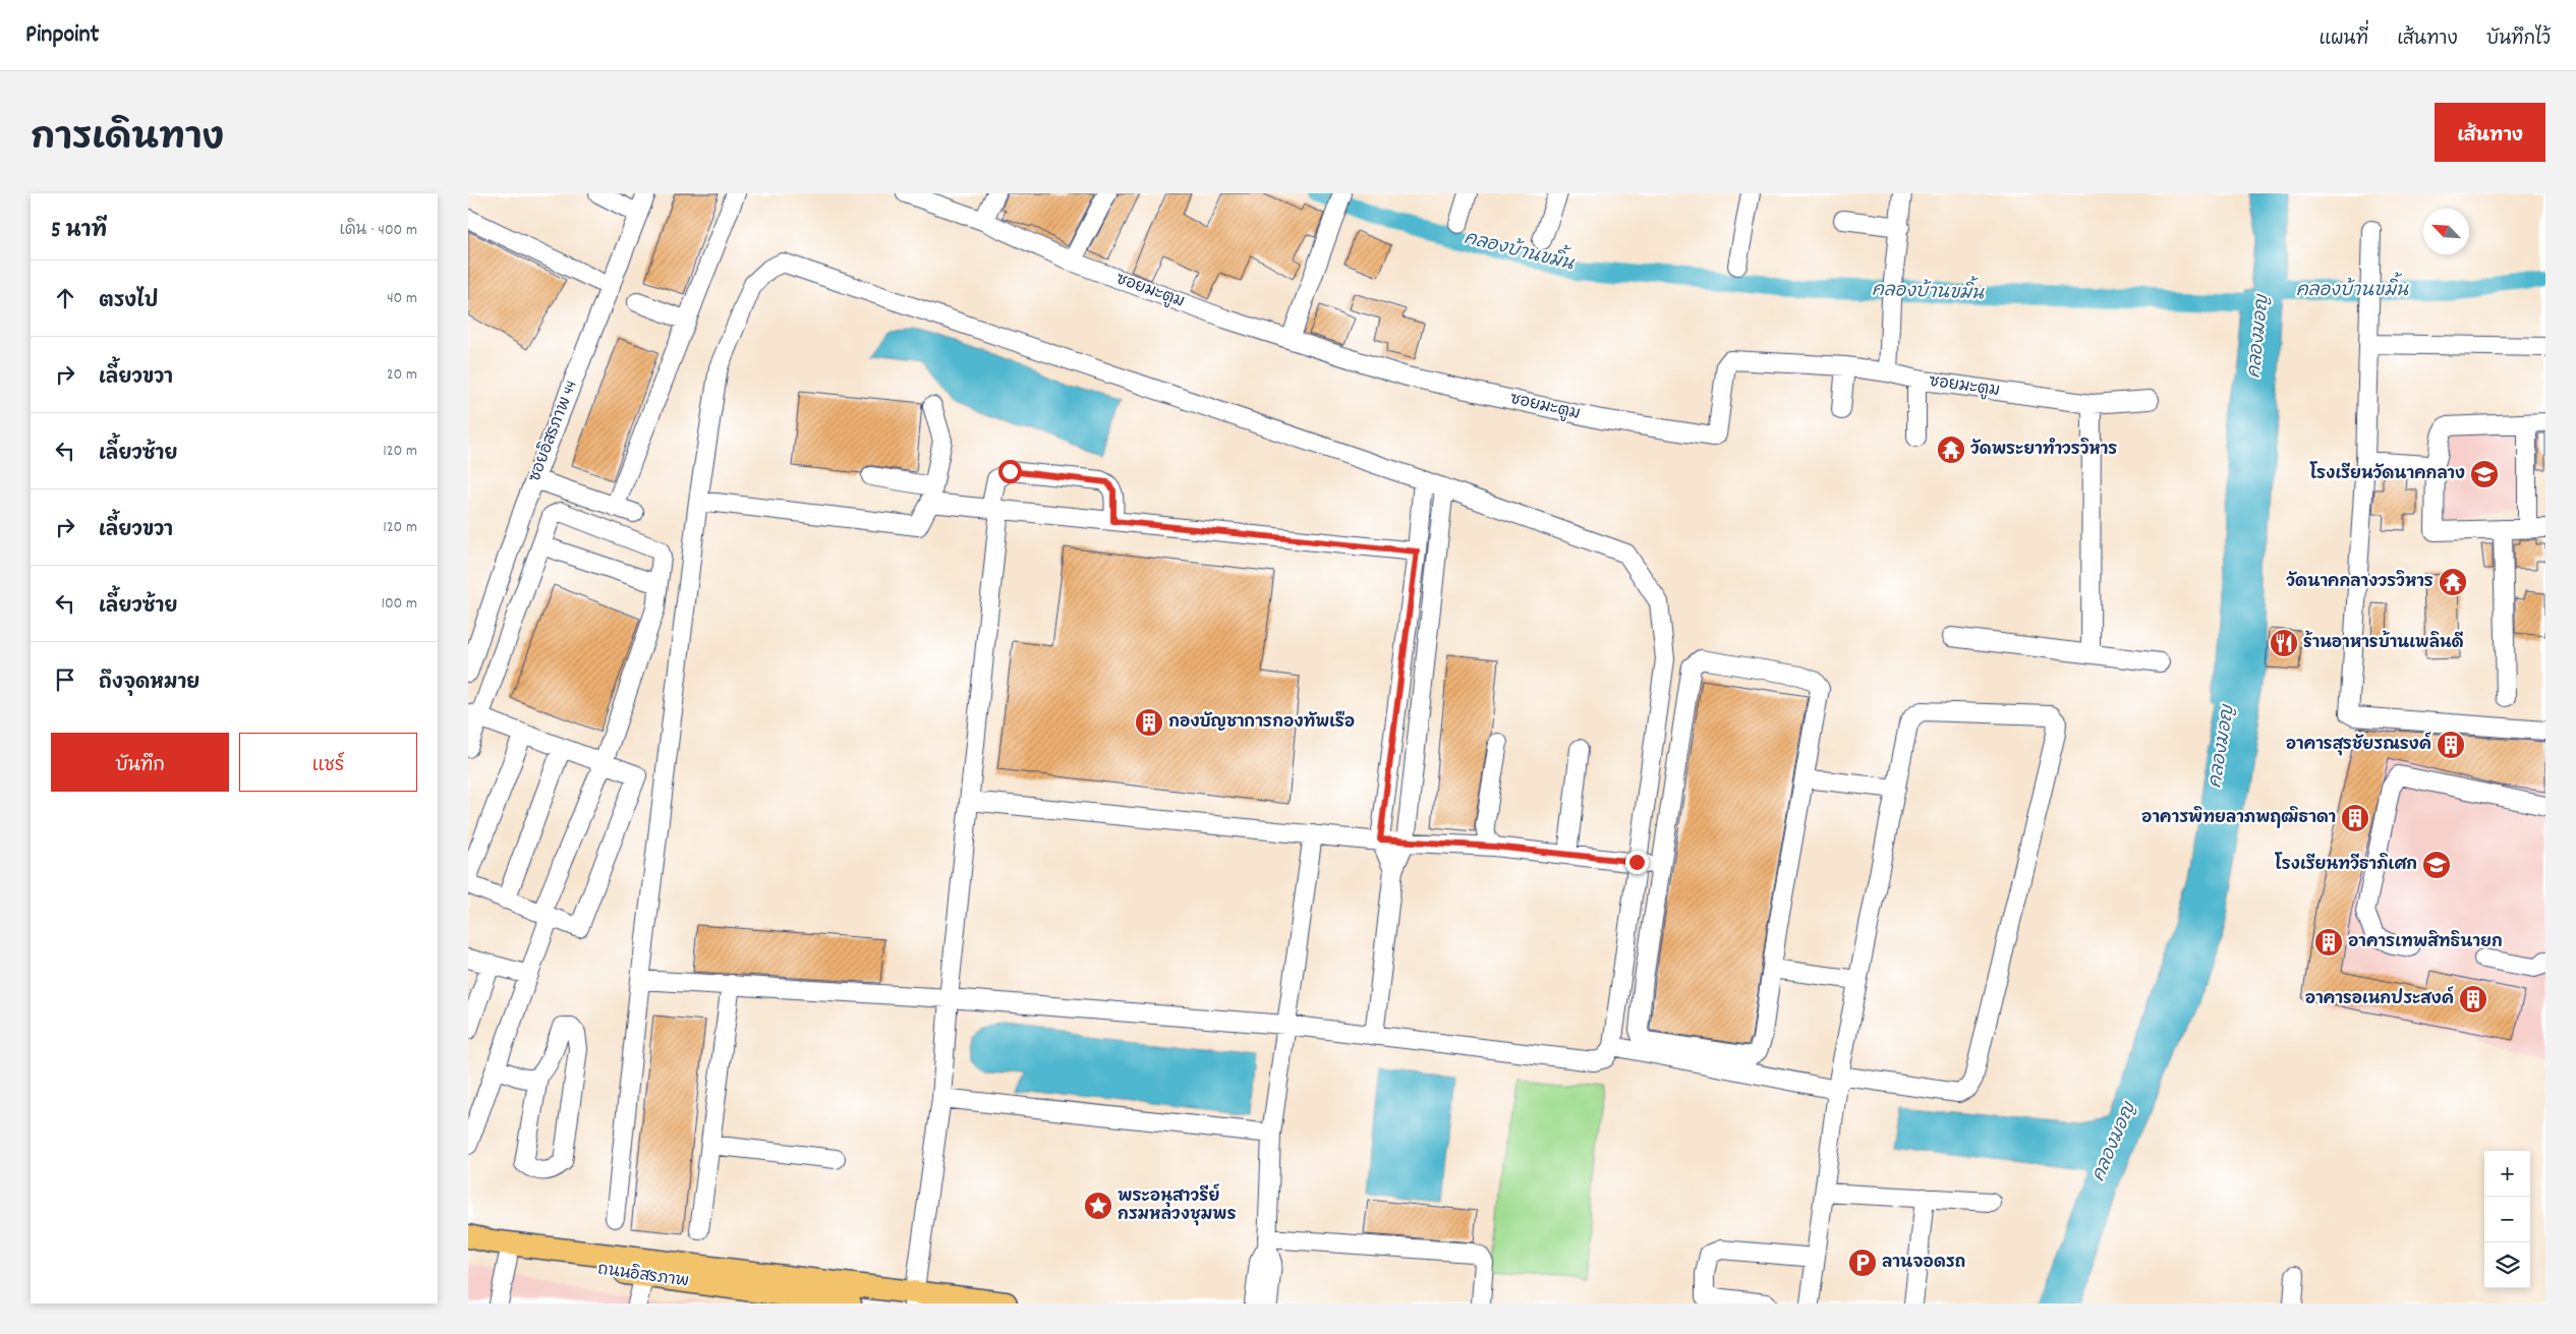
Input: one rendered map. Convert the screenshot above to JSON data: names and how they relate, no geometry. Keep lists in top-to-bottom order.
{
  "streets": {
    "main road": ["ถนนอิสรภาพ"],
    "street": ["ซอยมะตูม", "ซอยอิสรภาพ 44"]
  },
  "water": ["คลองบ้านขมิ้น", "คลองมอญ"],
  "places": {
    "temple": ["วัดพระยาทําวรวิหาร", "วัดนาคกลางวรวิหาร"],
    "school or university": ["โรงเรียนวัดนาคกลาง", "โรงเรียนทวีธาภิเศก"],
    "restaurant": ["ร้านอาหารบ้านเพลินดี"],
    "building": [
      "กองบัญชาการกองทัพเรือ",
      "อาคารสุรชัยรณรงค์",
      "อาคารพิทยลาภพฤฒิธาดา",
      "อาคารเทพสิทธินายก",
      "อาคารอเนกประสงค์"
    ],
    "place": ["พระอนุสาวรีย์ กรมหลวงชุมพร"],
    "parking": ["ลานจอดรถ"]
  },
  "north": "top left",
  "page": {
    "header": "Pinpoint",
    "nav": ["แผนที่", "เส้นทาง", "บันทึกไว้"],
    "title": "การเดินทาง",
    "buttons": [
      "เส้นทาง",
      ["บันทึก", "แชร์"]
    ],
    "heading": ["5 นาที", "เดิน · 400 m"],
    "list": [
      ["ตรงไป", "40 m"],
      ["เลี้ยวขวา", "20 m"],
      ["เลี้ยวซ้าย", "120 m"],
      ["เลี้ยวขวา", "120 m"],
      ["เลี้ยวซ้าย", "100 m"],
      "ถึงจุดหมาย"
    ],
    "map_buttons": ["+", "−"]
  }
}
